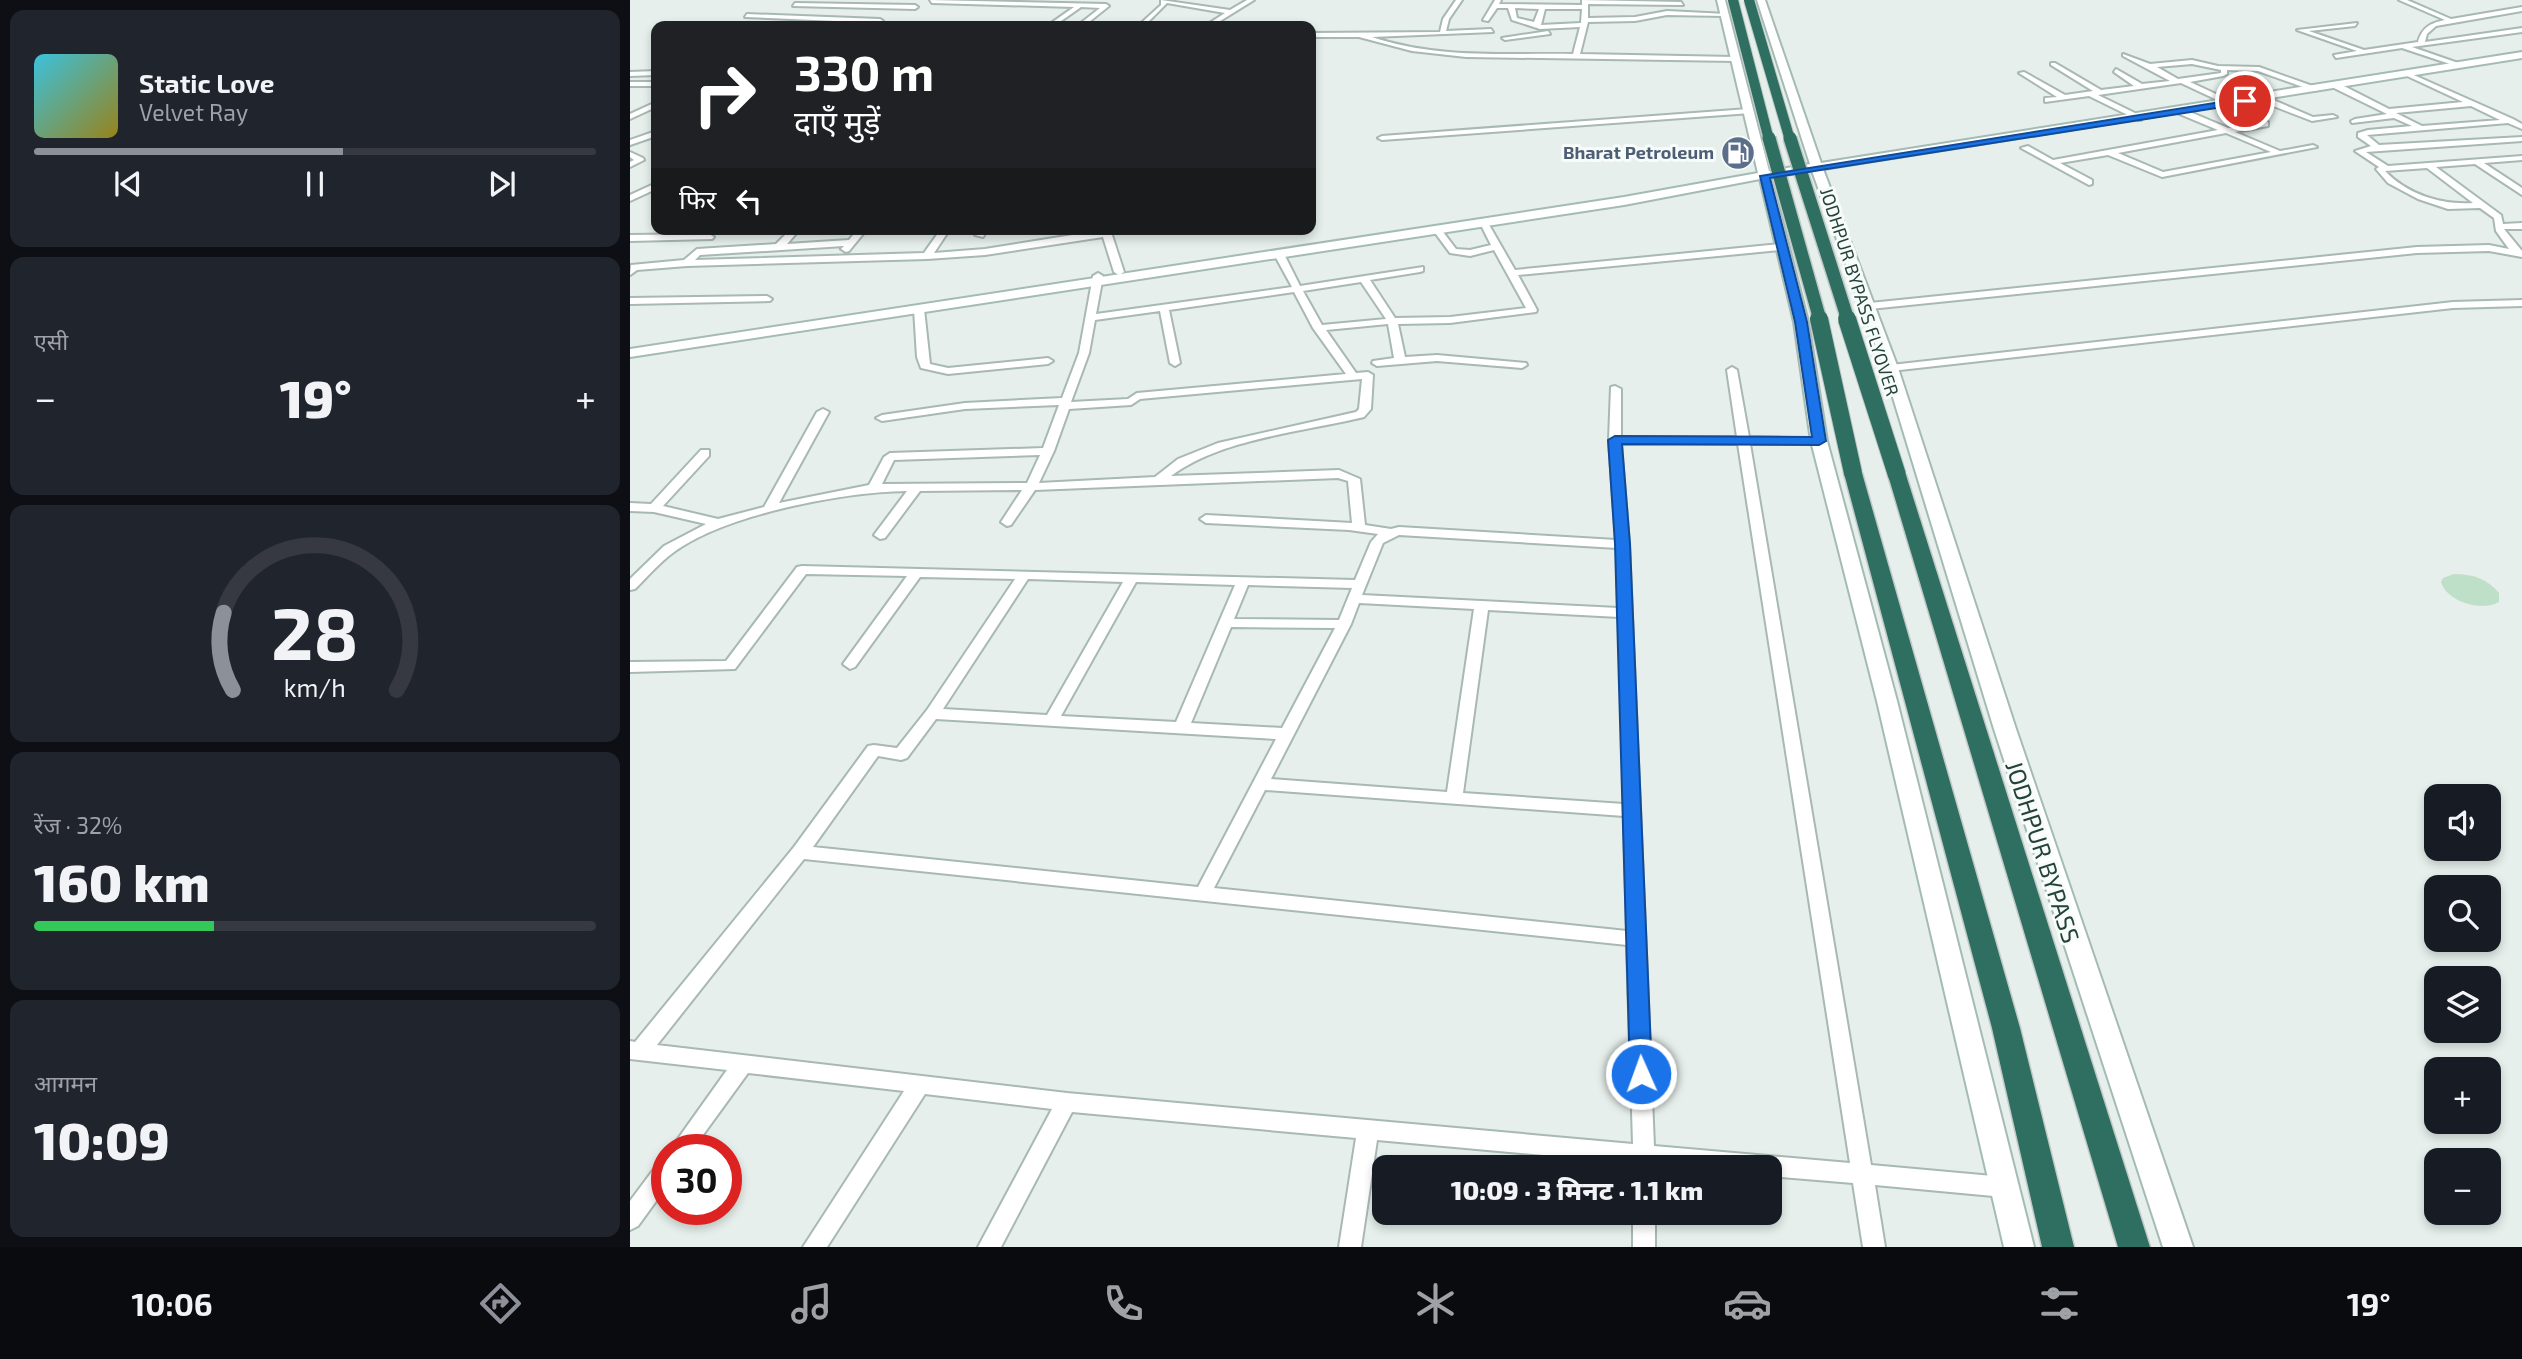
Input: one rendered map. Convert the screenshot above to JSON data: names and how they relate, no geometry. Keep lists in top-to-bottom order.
{
  "streets": {
    "highway": ["JODHPUR BYPASS FLYOVER", "JODHPUR BYPASS"]
  },
  "crossings": [
    ["JODHPUR BYPASS FLYOVER", "JODHPUR BYPASS"]
  ],
  "places": {
    "fuel station": ["Bharat Petroleum"]
  },
  "page": {
    "turn": ["330 m", "दाएँ मुड़ें"],
    "song": ["Static Love", "Velvet Ray"],
    "then": "फिर",
    "tile": [
      "एसी",
      ["रेंज · 32%", "160 km"],
      ["आगमन", "10:09"]
    ],
    "heat": ["−", "19°", "+"],
    "map_buttons": ["+", "−"],
    "limit": "30",
    "trip": "10:09 · 3 मिनट · 1.1 km",
    "tabs": ["10:06", "19°"],
    "gauge": ["28", "km/h"]
  }
}
